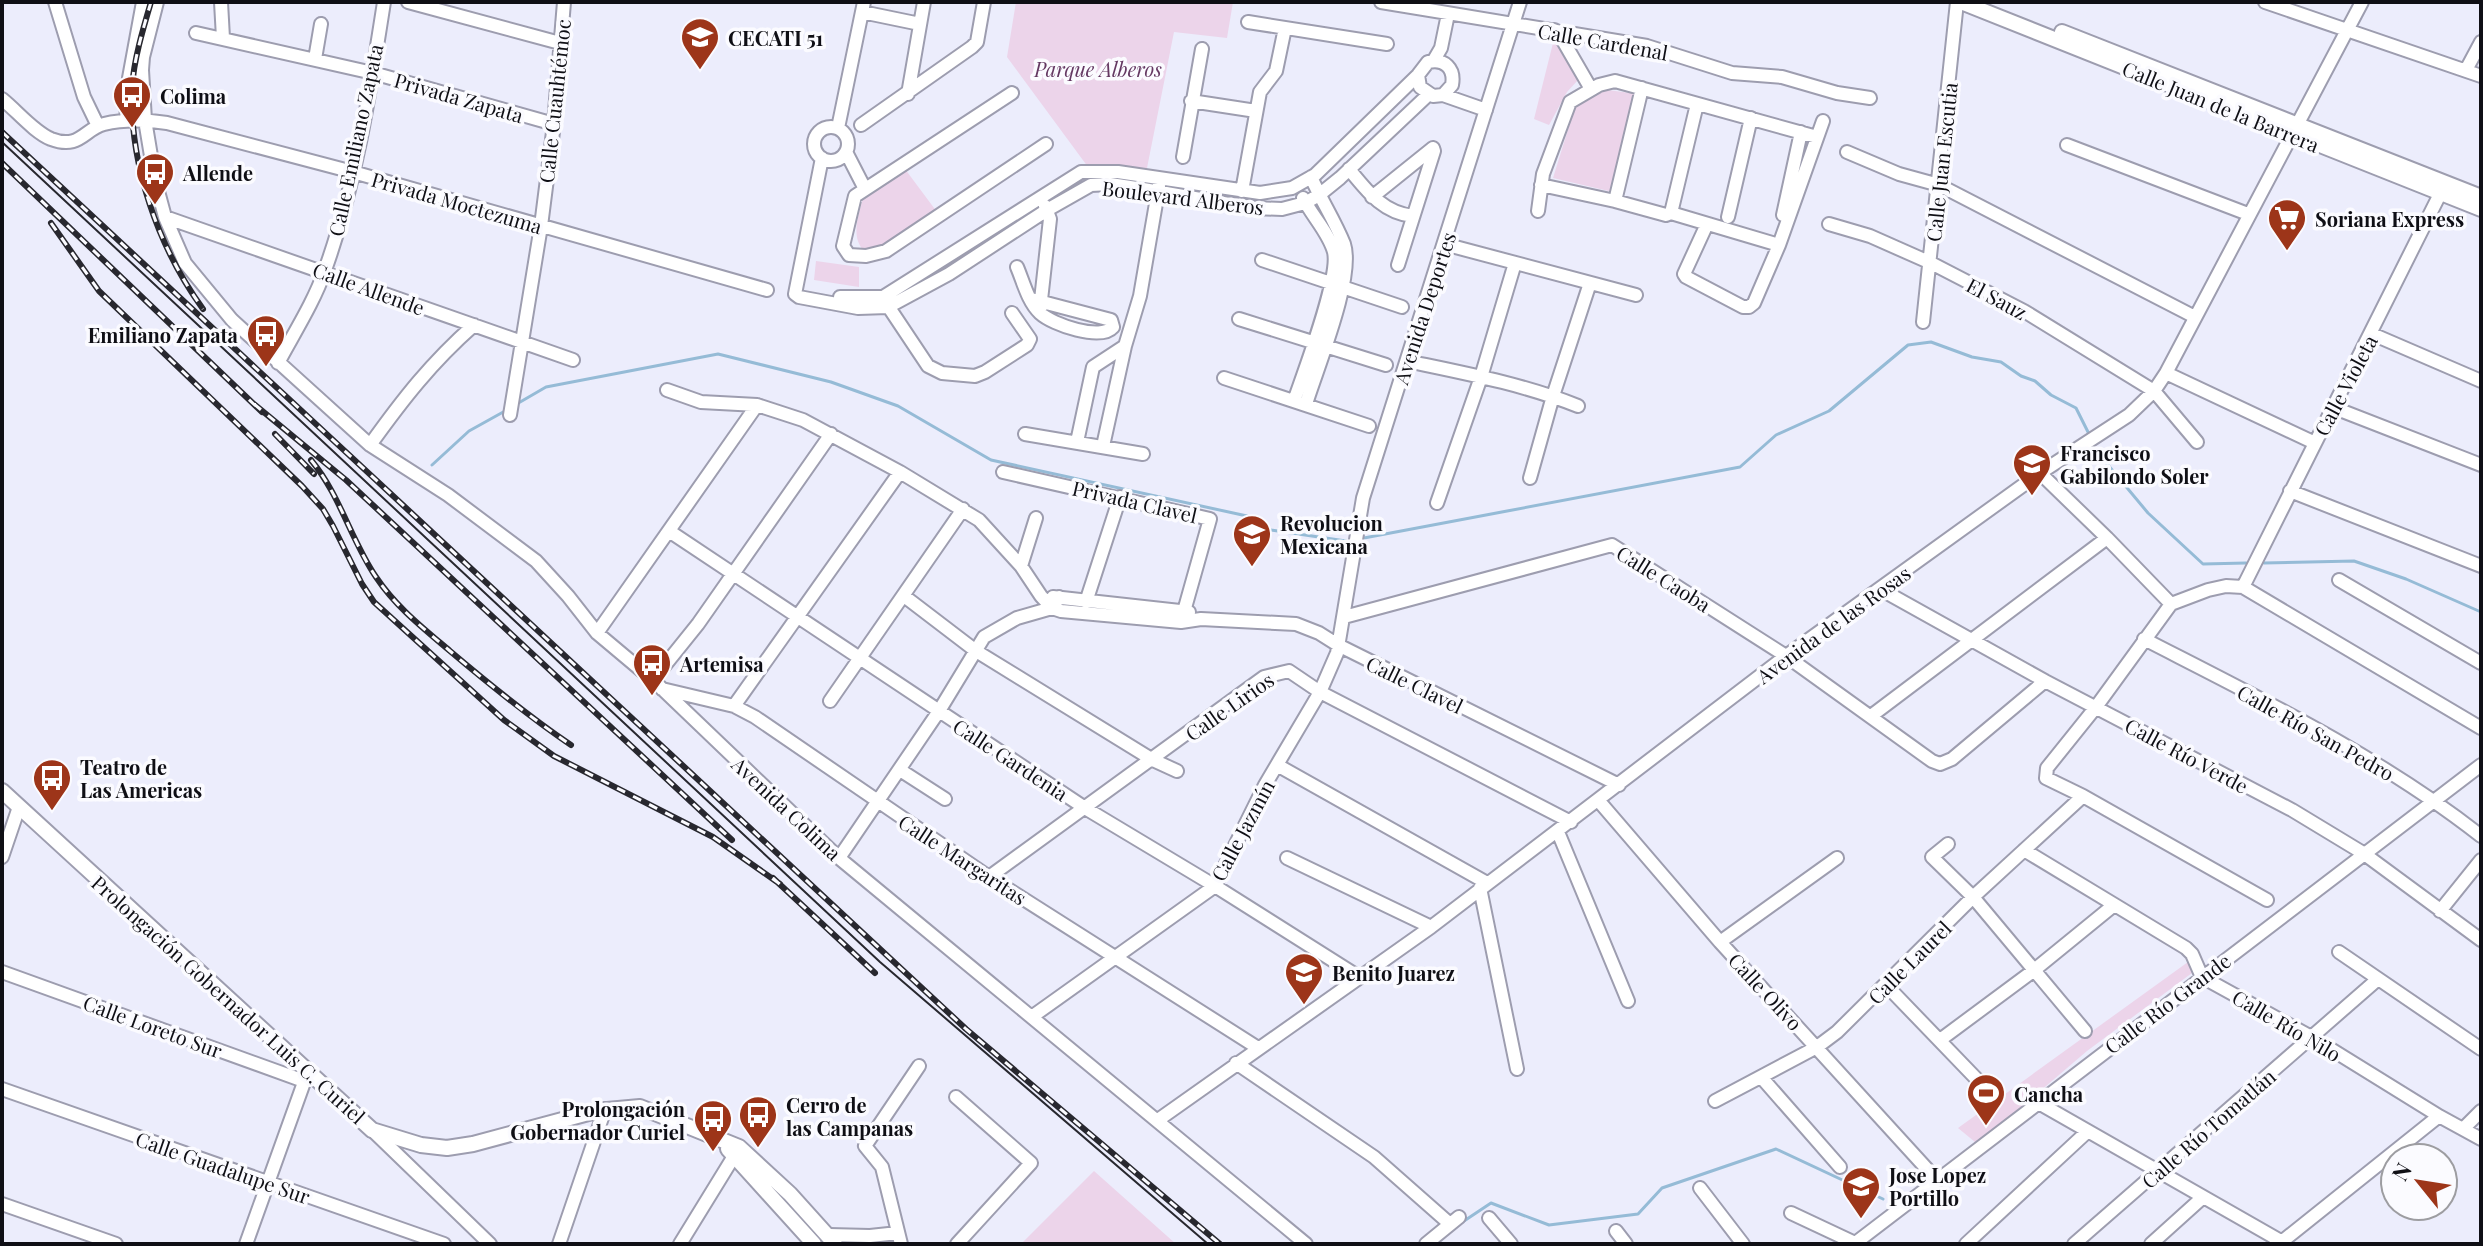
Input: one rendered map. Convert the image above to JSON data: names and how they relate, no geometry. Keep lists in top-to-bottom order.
{
  "streets": {
    "main road": ["Calle Juan de la Barrera", "Prolongación Gobernador Luis C. Curiel"],
    "street": [
      "Calle Cardenal",
      "Privada Zapata",
      "Calle Cuauhtémoc",
      "Calle Emiliano Zapata",
      "Calle Juan Escutia",
      "Boulevard Alberos",
      "Privada Moctezuma",
      "Calle Allende",
      "El Sauz",
      "Avenida Deportes",
      "Calle Violeta",
      "Privada Clavel",
      "Calle Caoba",
      "Avenida de las Rosas",
      "Calle Clavel",
      "Calle Lirios",
      "Calle Río San Pedro",
      "Calle Río Verde",
      "Calle Gardenia",
      "Avenida Colima",
      "Calle Jazmín",
      "Calle Margaritas",
      "Calle Laurel",
      "Calle Olivo",
      "Calle Río Grande",
      "Calle Río Nilo",
      "Calle Loreto Sur",
      "Calle Río Tomatlán",
      "Calle Guadalupe Sur"
    ]
  },
  "crossings": [
    ["Calle Cardenal", "Avenida Deportes"],
    ["Privada Zapata", "Calle Cuauhtémoc"],
    ["Privada Zapata", "Calle Emiliano Zapata"],
    ["Calle Cuauhtémoc", "Privada Moctezuma"],
    ["Calle Cuauhtémoc", "Calle Allende"],
    ["Calle Juan de la Barrera", "Calle Juan Escutia"],
    ["Calle Juan de la Barrera", "Calle Violeta"],
    ["Calle Juan de la Barrera", "Avenida de las Rosas"],
    ["Calle Emiliano Zapata", "Privada Moctezuma"],
    ["Calle Emiliano Zapata", "Calle Allende"],
    ["Calle Emiliano Zapata", "Avenida Colima"],
    ["Calle Juan Escutia", "El Sauz"],
    ["Privada Moctezuma", "Avenida Colima"],
    ["Calle Allende", "Avenida Colima"],
    ["El Sauz", "Avenida de las Rosas"],
    ["Avenida Deportes", "Calle Caoba"],
    ["Avenida Deportes", "Calle Jazmín"],
    ["Privada Clavel", "Calle Clavel"],
    ["Calle Caoba", "Avenida de las Rosas"],
    ["Calle Caoba", "Calle Río Verde"],
    ["Calle Caoba", "Calle Jazmín"],
    ["Avenida de las Rosas", "Calle Clavel"],
    ["Avenida de las Rosas", "Calle Lirios"],
    ["Avenida de las Rosas", "Calle Río Verde"],
    ["Avenida de las Rosas", "Calle Gardenia"],
    ["Avenida de las Rosas", "Avenida Colima"],
    ["Avenida de las Rosas", "Calle Margaritas"],
    ["Avenida de las Rosas", "Calle Olivo"],
    ["Calle Clavel", "Calle Jazmín"],
    ["Calle Lirios", "Calle Gardenia"],
    ["Calle Lirios", "Calle Jazmín"],
    ["Calle Lirios", "Calle Margaritas"],
    ["Calle Río San Pedro", "Calle Río Grande"],
    ["Calle Río Verde", "Calle Río Grande"],
    ["Calle Gardenia", "Calle Jazmín"],
    ["Avenida Colima", "Calle Jazmín"],
    ["Avenida Colima", "Calle Margaritas"],
    ["Calle Jazmín", "Calle Margaritas"],
    ["Calle Laurel", "Calle Olivo"],
    ["Calle Laurel", "Calle Río Nilo"],
    ["Calle Olivo", "Calle Río Grande"],
    ["Prolongación Gobernador Luis C. Curiel", "Calle Loreto Sur"],
    ["Calle Río Grande", "Calle Río Nilo"],
    ["Calle Río Nilo", "Calle Río Tomatlán"]
  ],
  "parks": ["Parque Alberos"],
  "places": {
    "school or university": [
      "CECATI 51",
      "Francisco Gabilondo Soler",
      "Revolucion Mexicana",
      "Benito Juarez",
      "Jose Lopez Portillo"
    ],
    "bus stop": [
      "Colima",
      "Allende",
      "Emiliano Zapata",
      "Artemisa",
      "Teatro de Las Americas",
      "Cerro de las Campanas",
      "Prolongación Gobernador Curiel"
    ],
    "supermarket": ["Soriana Express"],
    "sports": ["Cancha"]
  },
  "north": "top left"
}
